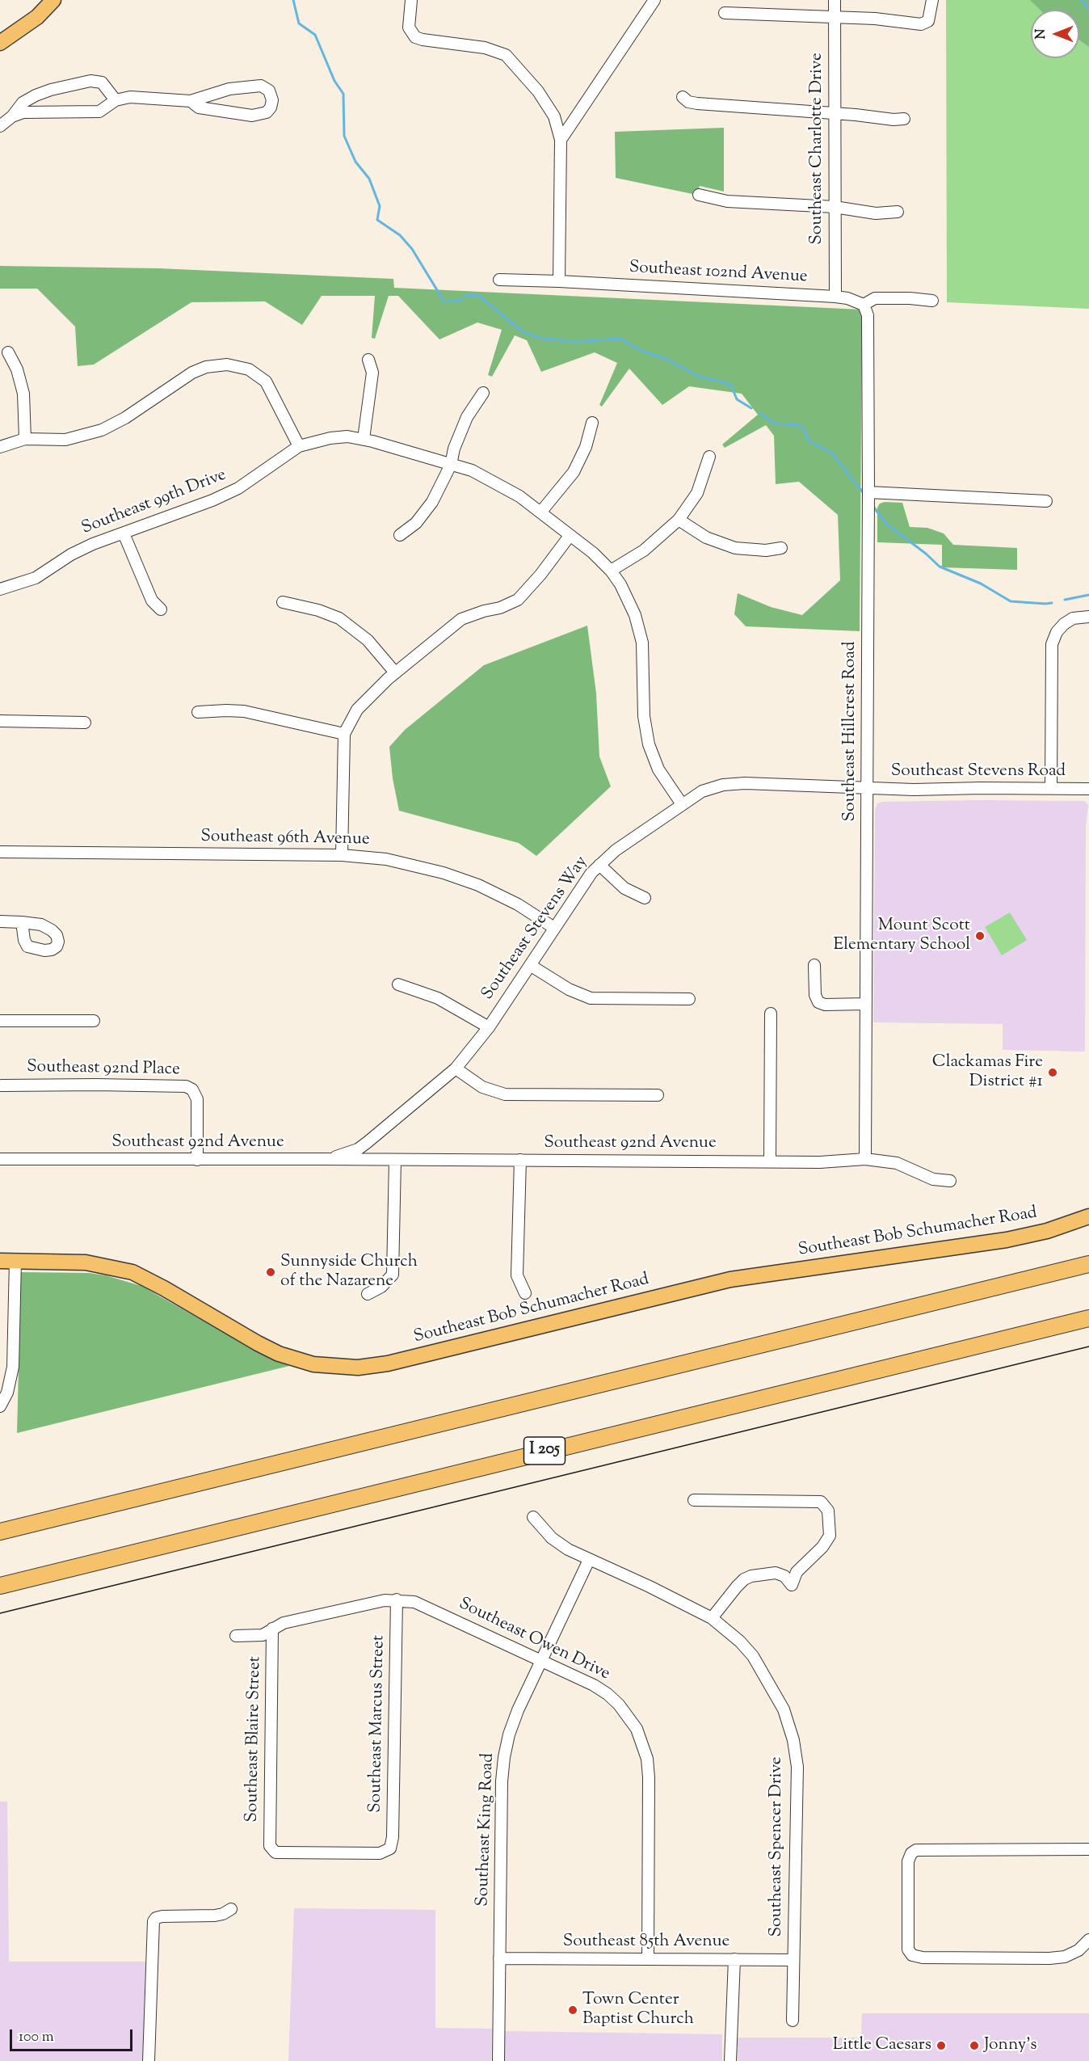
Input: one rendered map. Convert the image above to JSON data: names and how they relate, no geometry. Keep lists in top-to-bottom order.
{
  "streets": {
    "highway": ["I 205"],
    "main road": ["Southeast Bob Schumacher Road"],
    "street": [
      "Southeast Charlotte Drive",
      "Southeast 102nd Avenue",
      "Southeast 99th Drive",
      "Southeast Hillcrest Road",
      "Southeast Stevens Road",
      "Southeast 96th Avenue",
      "Southeast Stevens Way",
      "Southeast 92nd Place",
      "Southeast 92nd Avenue",
      "Southeast Owen Drive",
      "Southeast Marcus Street",
      "Southeast Blaire Street",
      "Southeast King Road",
      "Southeast Spencer Drive",
      "Southeast 85th Avenue"
    ]
  },
  "crossings": [
    ["Southeast Charlotte Drive", "Southeast 102nd Avenue"],
    ["Southeast 102nd Avenue", "Southeast Hillcrest Road"],
    ["Southeast 99th Drive", "Southeast Stevens Way"],
    ["Southeast Hillcrest Road", "Southeast Stevens Road"],
    ["Southeast Hillcrest Road", "Southeast Stevens Way"],
    ["Southeast Hillcrest Road", "Southeast 92nd Avenue"],
    ["Southeast Stevens Road", "Southeast Stevens Way"],
    ["Southeast 96th Avenue", "Southeast Stevens Way"],
    ["Southeast Stevens Way", "Southeast 92nd Avenue"],
    ["Southeast 92nd Place", "Southeast 92nd Avenue"],
    ["Southeast Owen Drive", "Southeast Marcus Street"],
    ["Southeast Owen Drive", "Southeast Blaire Street"],
    ["Southeast Owen Drive", "Southeast King Road"],
    ["Southeast Owen Drive", "Southeast 85th Avenue"],
    ["Southeast Marcus Street", "Southeast Blaire Street"],
    ["Southeast King Road", "Southeast Spencer Drive"],
    ["Southeast King Road", "Southeast 85th Avenue"],
    ["Southeast Spencer Drive", "Southeast 85th Avenue"]
  ],
  "places": [
    "Mount Scott Elementary School",
    "Clackamas Fire District #1",
    "Sunnyside Church of the Nazarene",
    "Town Center Baptist Church",
    "Little Caesars",
    "Jonny's"
  ],
  "scale_bar": "100 m",
  "north": "left"
}
